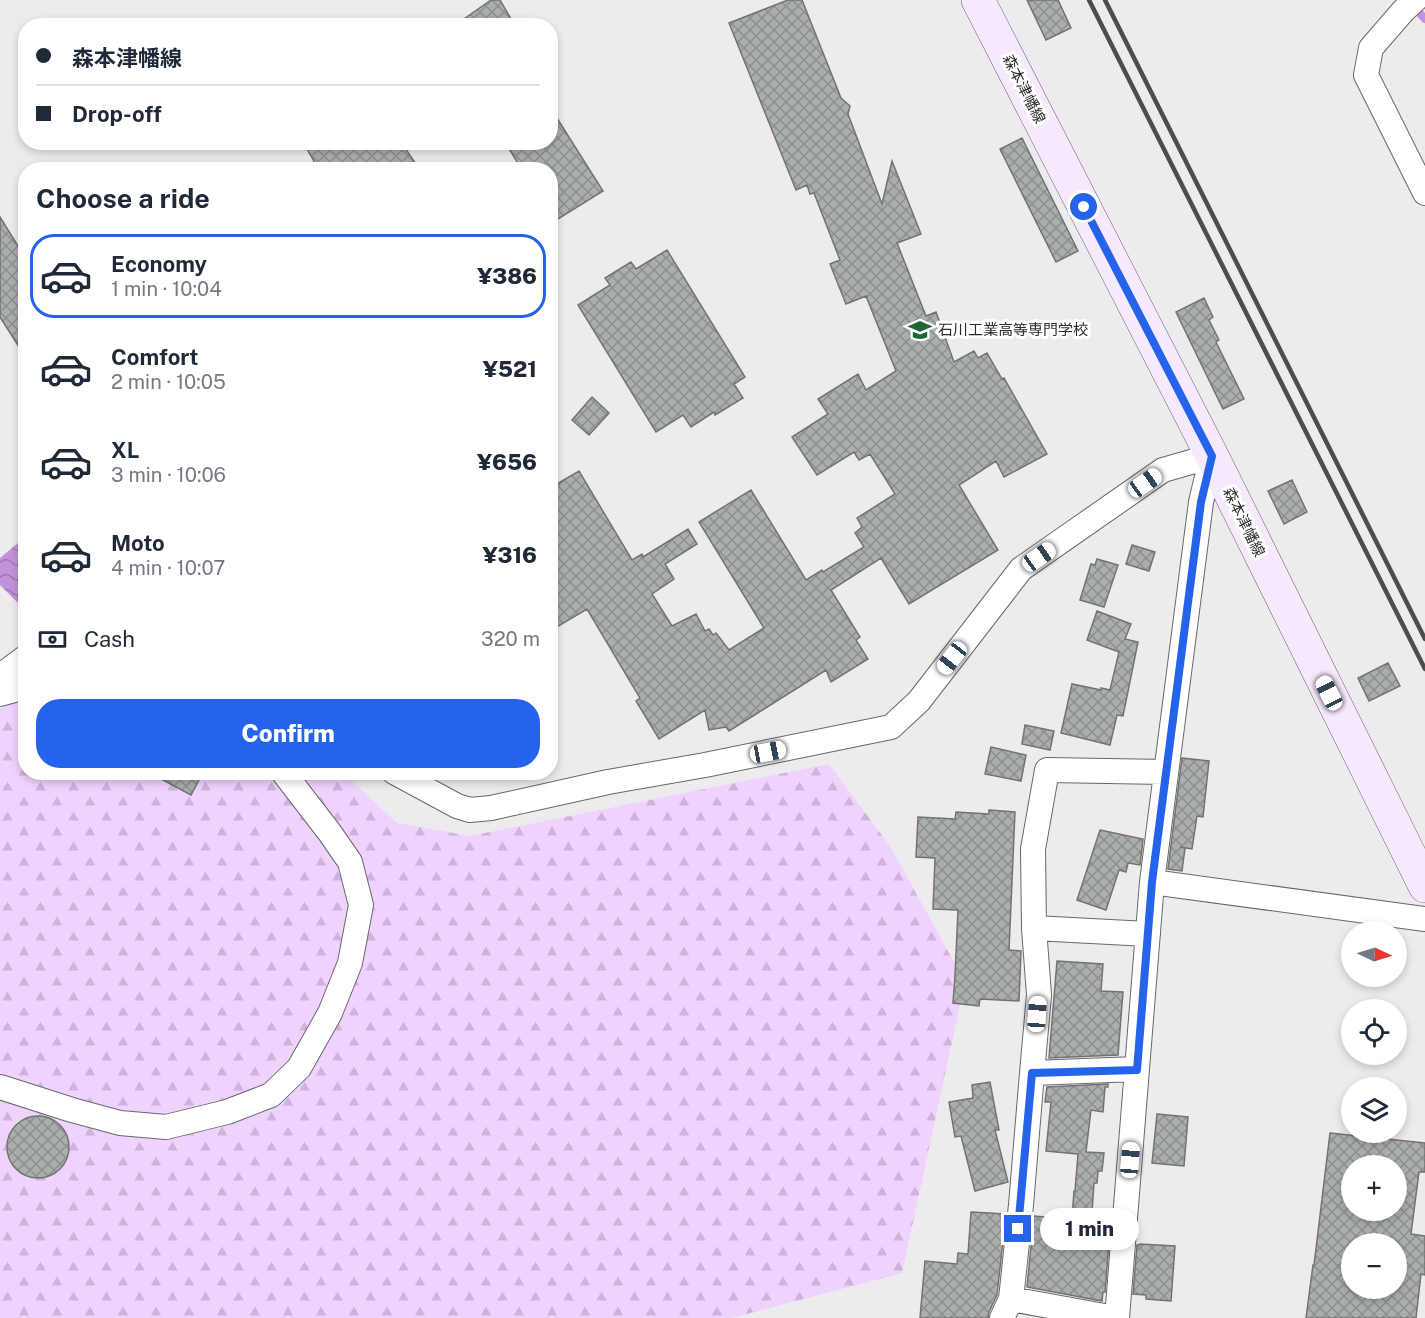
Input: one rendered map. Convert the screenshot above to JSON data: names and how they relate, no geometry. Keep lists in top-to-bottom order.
{
  "streets": {
    "main road": ["森本津幡線"]
  },
  "places": {
    "school or university": ["石川工業高等専門学校"]
  },
  "north": "right",
  "page": {
    "banner": ["森本津幡線", "Drop-off"],
    "heading": "Choose a ride",
    "list": [
      {
        "name": "Economy",
        "note": "1 min · 10:04",
        "value": "¥386"
      },
      {
        "name": "Comfort",
        "note": "2 min · 10:05",
        "value": "¥521"
      },
      {
        "name": "XL",
        "note": "3 min · 10:06",
        "value": "¥656"
      },
      {
        "name": "Moto",
        "note": "4 min · 10:07",
        "value": "¥316"
      }
    ],
    "pay": ["Cash", "320 m"],
    "buttons": "Confirm",
    "map_buttons": ["+", "−"],
    "bubble": "1 min"
  }
}
